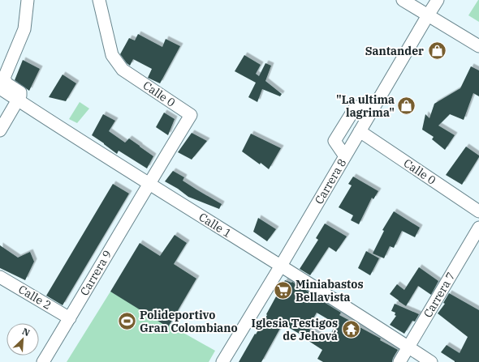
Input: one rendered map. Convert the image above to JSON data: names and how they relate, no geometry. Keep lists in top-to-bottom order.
{
  "streets": {
    "street": [
      "Calle 0",
      "Carrera 8",
      "Calle 1",
      "Carrera 9",
      "Carrera 7",
      "Calle 2"
    ]
  },
  "crossings": [
    ["Calle 0", "Carrera 8"],
    ["Calle 0", "Calle 1"],
    ["Calle 0", "Carrera 9"],
    ["Carrera 8", "Calle 1"],
    ["Calle 1", "Carrera 9"],
    ["Calle 1", "Carrera 7"],
    ["Carrera 9", "Calle 2"]
  ],
  "places": {
    "shop": ["Santander", "\"La ultima lagrima\""],
    "supermarket": ["Miniabastos Bellavista"],
    "sports": ["Polideportivo Gran Colombiano"],
    "temple": ["Iglesia Testigos de Jehová"]
  },
  "north": "top right"
}
